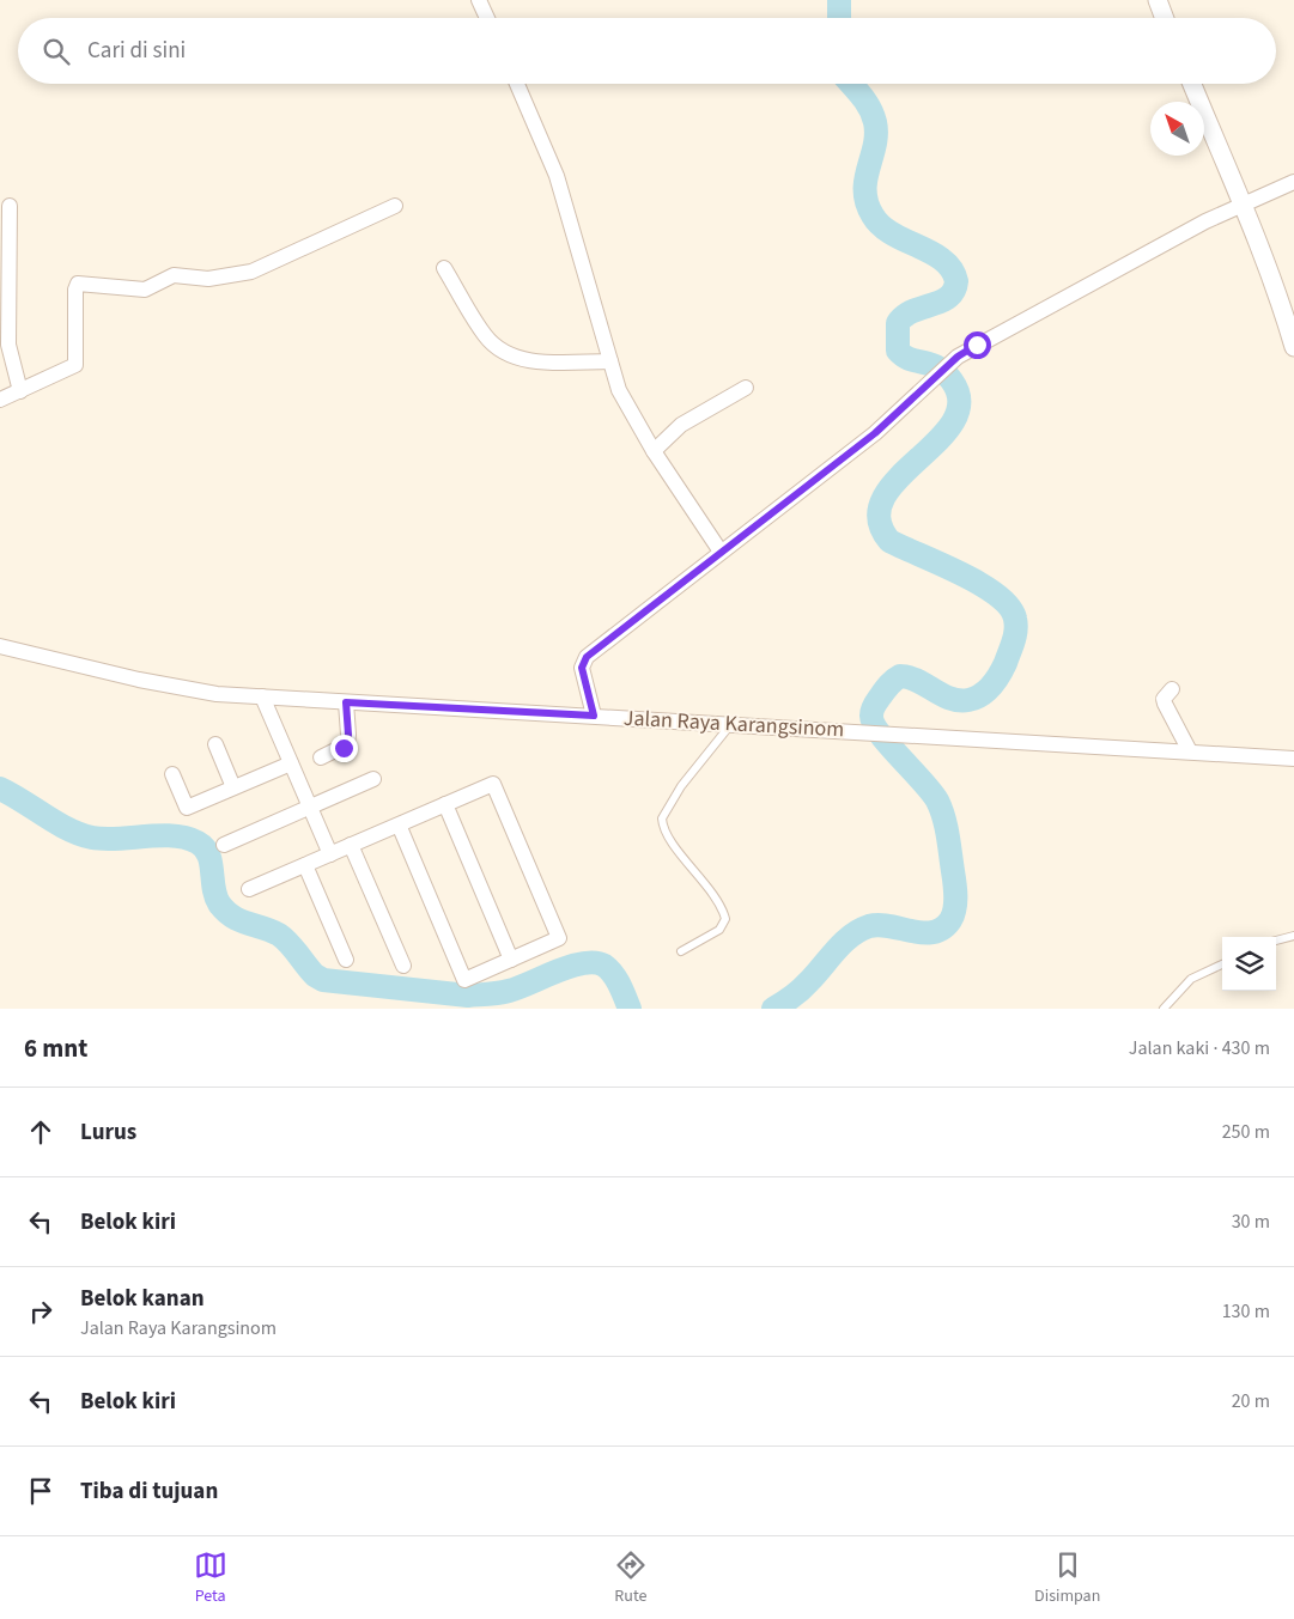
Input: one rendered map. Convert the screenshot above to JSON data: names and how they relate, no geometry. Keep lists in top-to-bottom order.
{
  "streets": {
    "street": ["Jalan Raya Karangsinom"]
  },
  "north": "top left",
  "page": {
    "search": "Cari di sini",
    "heading": ["6 mnt", "Jalan kaki · 430 m"],
    "list": [
      ["Lurus", "250 m"],
      ["Belok kiri", "30 m"],
      ["Belok kanan", "Jalan Raya Karangsinom", "130 m"],
      ["Belok kiri", "20 m"],
      "Tiba di tujuan"
    ],
    "nav": ["Peta", "Rute", "Disimpan"]
  }
}
